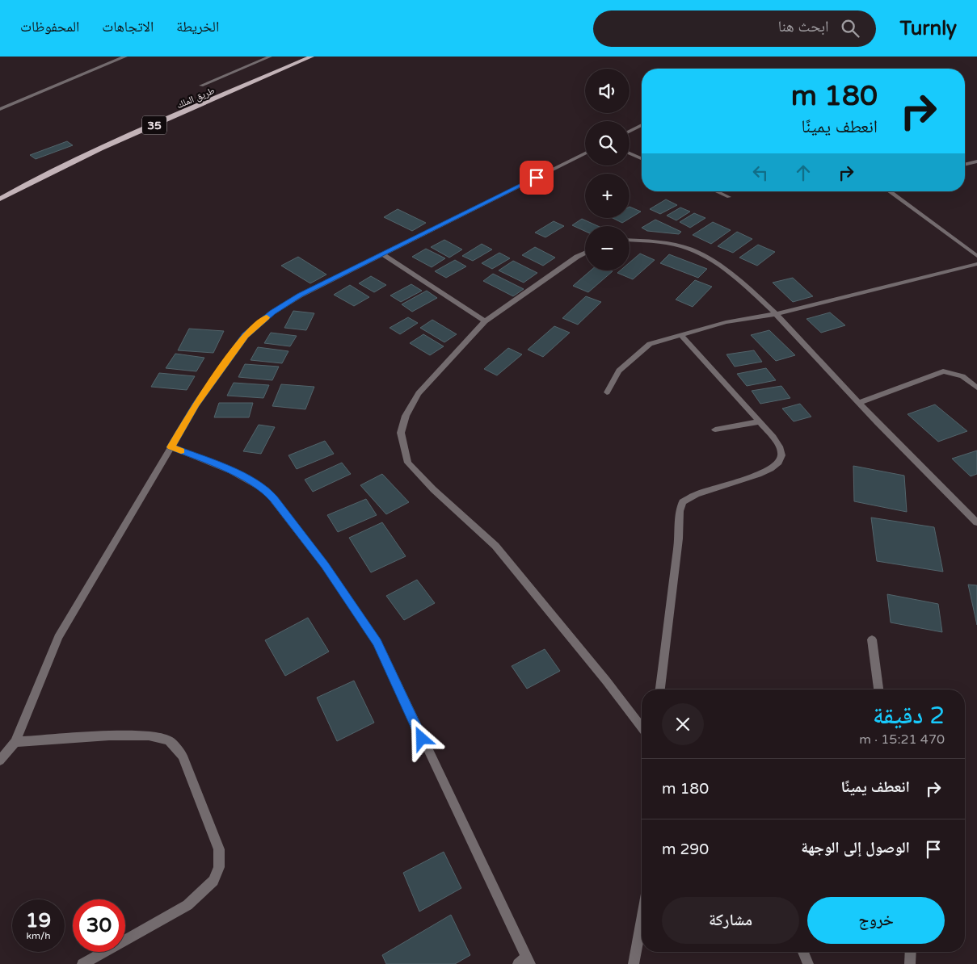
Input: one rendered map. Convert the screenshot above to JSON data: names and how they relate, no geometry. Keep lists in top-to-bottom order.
{
  "streets": {
    "main road": ["طريق الملك", "35"]
  },
  "page": {
    "header": "Turnly",
    "search": "ابحث هنا",
    "nav": ["الخريطة", "الاتجاهات", "المحفوظات"],
    "map_buttons": ["+", "−"],
    "turn": ["180 m", "انعطف يمينًا"],
    "heading": ["2 دقيقة", "470 m · 15:21"],
    "list": [
      {
        "name": "انعطف يمينًا",
        "value": "180 m"
      },
      {
        "name": "الوصول إلى الوجهة",
        "value": "290 m"
      }
    ],
    "buttons": ["خروج", "مشاركة"],
    "speed": "19 km/h",
    "limit": "30"
  }
}
